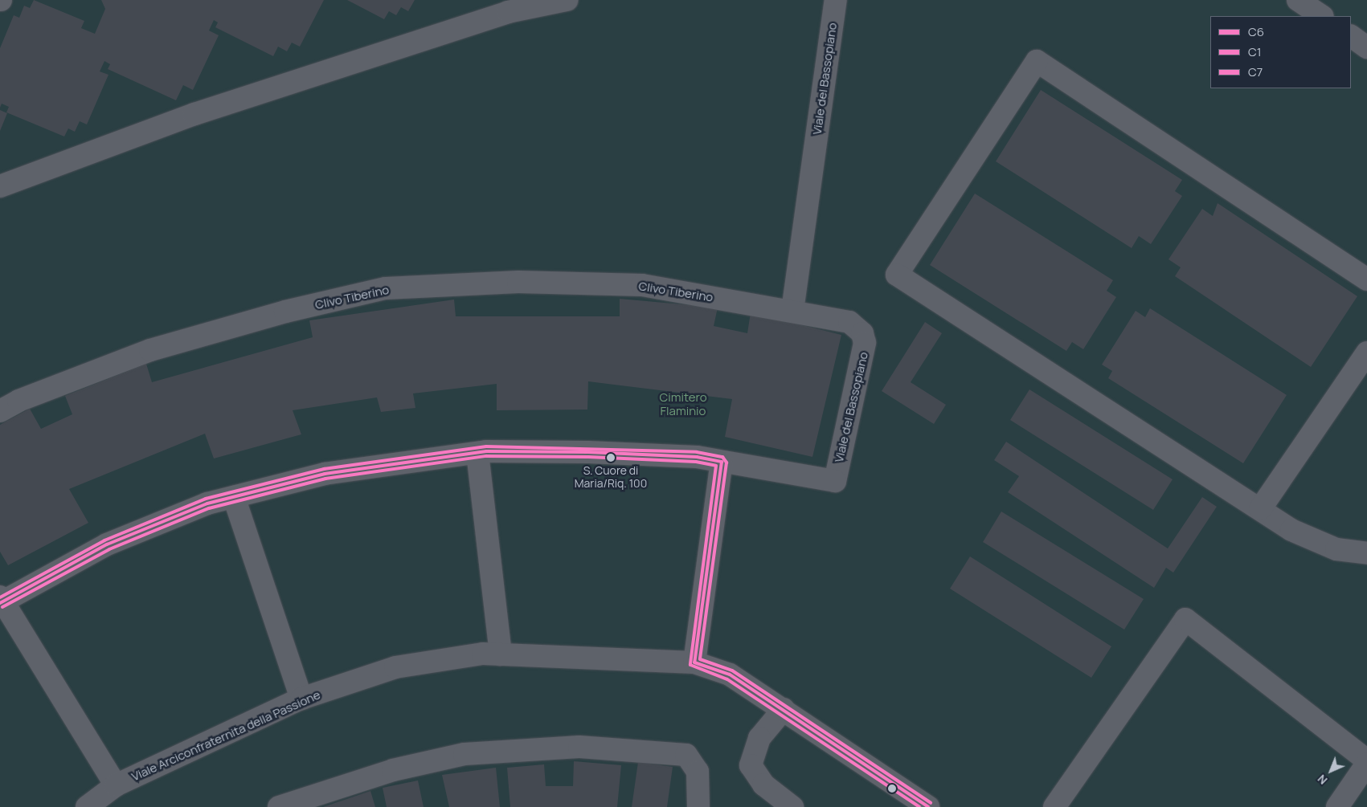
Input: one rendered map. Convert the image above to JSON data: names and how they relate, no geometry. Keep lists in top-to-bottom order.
{
  "streets": {
    "lane": ["Viale del Bassopiano", "Clivo Tiberino", "Viale Arciconfraternita della Passione"]
  },
  "crossings": [
    ["Viale del Bassopiano", "Clivo Tiberino"]
  ],
  "parks": ["Cimitero Flaminio"],
  "places": ["S. Cuore di Maria/Riq. 100"],
  "lines": ["transit line C7", "transit line C6", "transit line C1"],
  "legend": ["C6", "C1", "C7"],
  "north": "bottom left"
}
